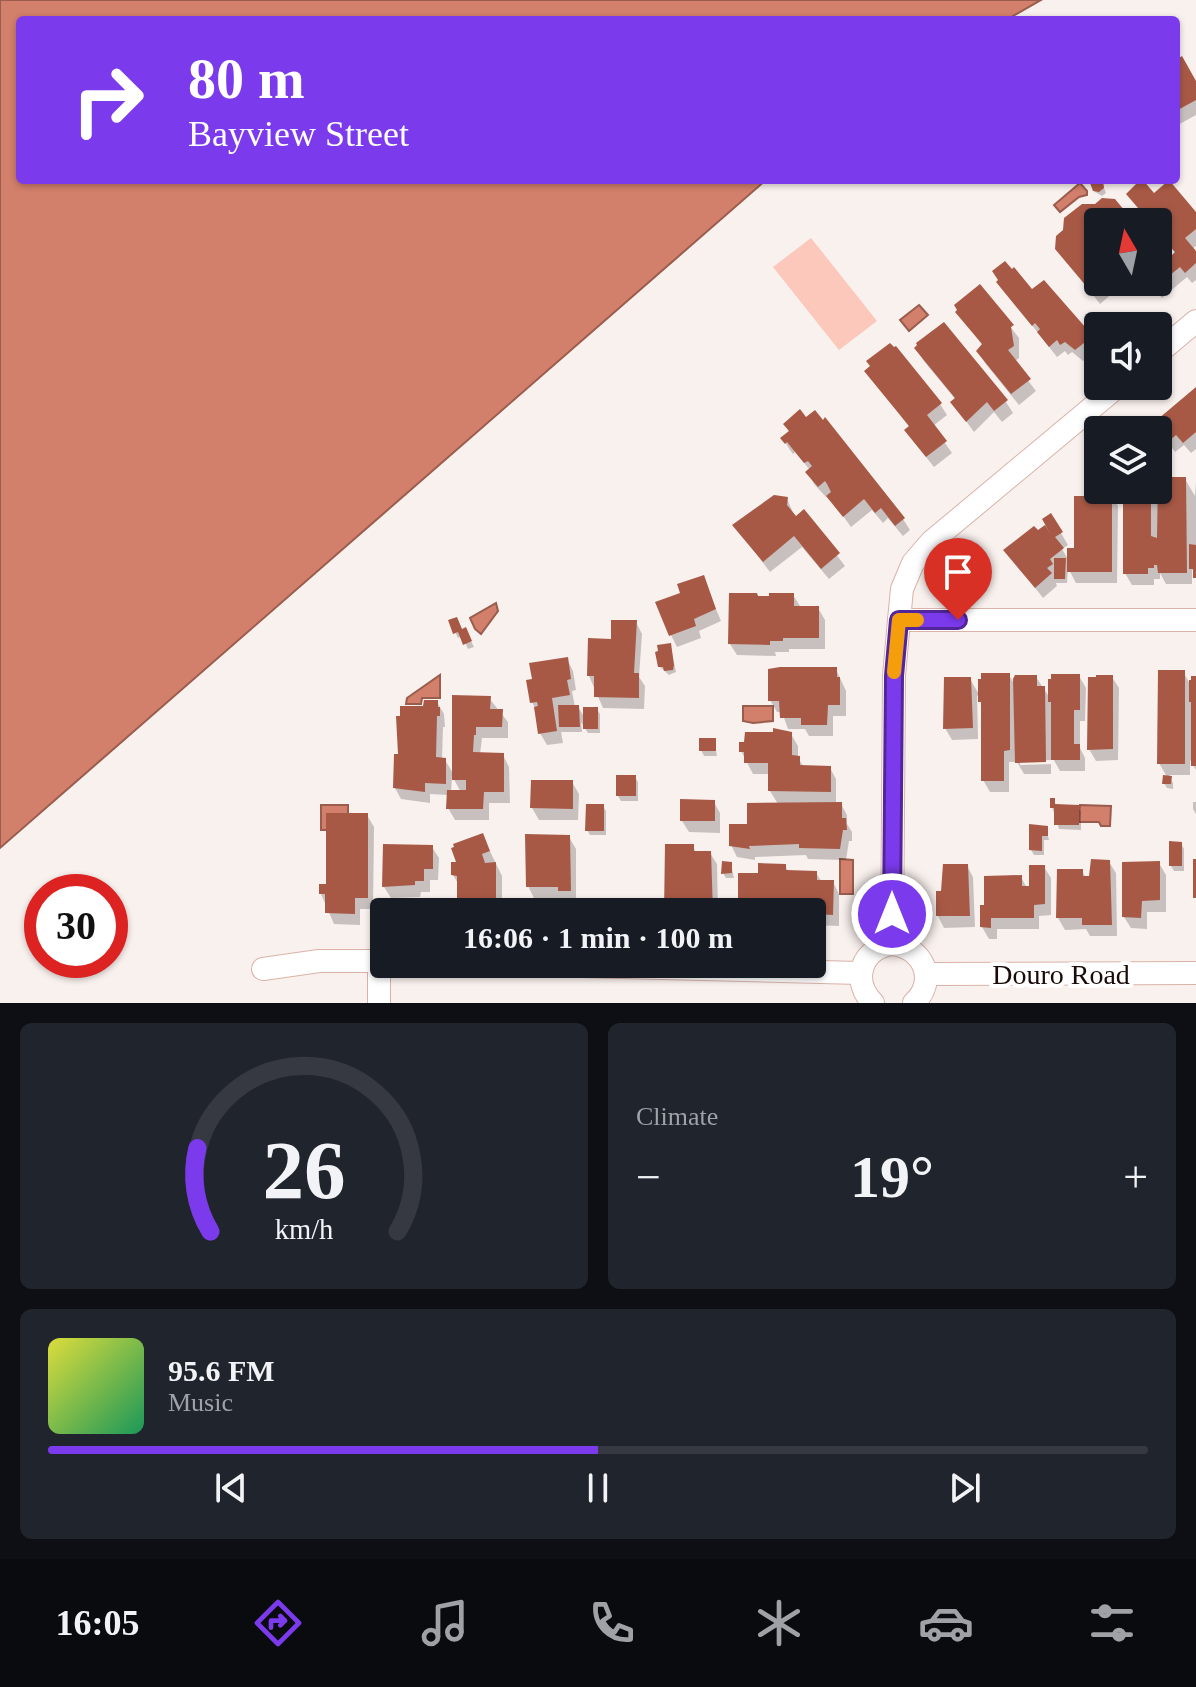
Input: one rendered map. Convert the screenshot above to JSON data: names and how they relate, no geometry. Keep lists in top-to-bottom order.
{
  "streets": {
    "street": ["Douro Road"]
  },
  "north": "top",
  "page": {
    "turn": ["80 m", "Bayview Street"],
    "limit": "30",
    "trip": "16:06 · 1 min · 100 m",
    "tile": "Climate",
    "heat": ["−", "19°", "+"],
    "song": ["95.6 FM", "Music"],
    "tabs": "16:05",
    "gauge": ["26", "km/h"]
  }
}
